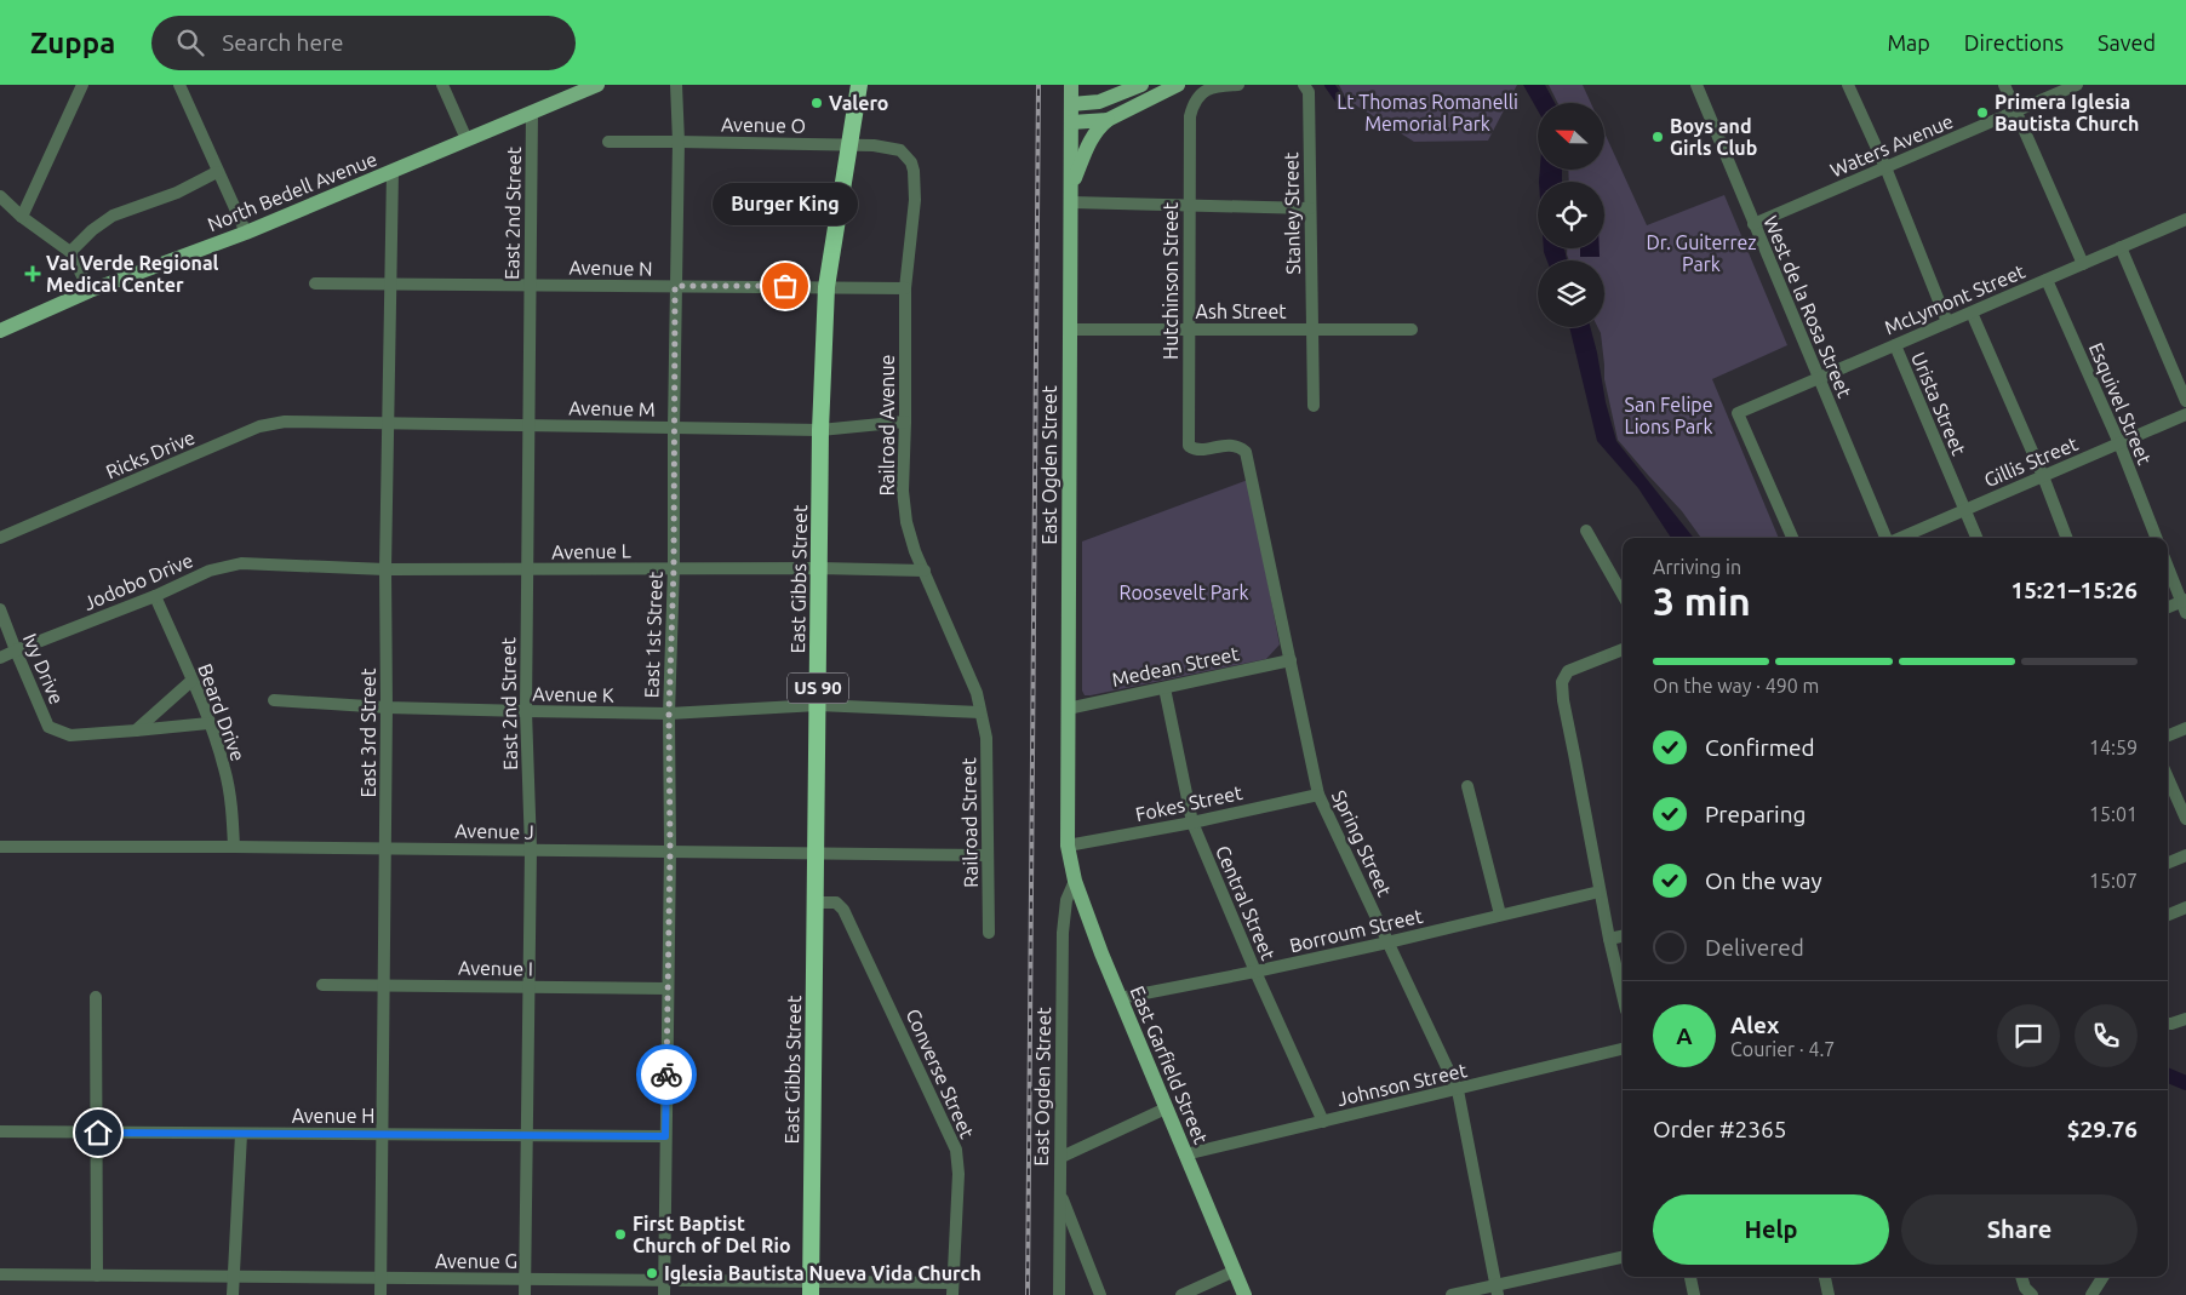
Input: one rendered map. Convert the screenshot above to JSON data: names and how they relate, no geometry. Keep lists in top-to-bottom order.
{
  "streets": {
    "highway": ["East Gibbs Street", "US 90"],
    "main road": ["North Bedell Avenue", "East Ogden Street", "East Garfield Street"],
    "street": [
      "Avenue O",
      "Waters Avenue",
      "East 2nd Street",
      "Stanley Street",
      "Avenue N",
      "Hutchinson Street",
      "McLymont Street",
      "West de la Rosa Street",
      "Ash Street",
      "Urista Street",
      "Esquivel Street",
      "Avenue M",
      "Railroad Avenue",
      "Ricks Drive",
      "Gillis Street",
      "Avenue L",
      "Jodobo Drive",
      "East 1st Street",
      "Medean Street",
      "Ivy Drive",
      "Avenue K",
      "Beard Drive",
      "East 3rd Street",
      "Fokes Street",
      "Railroad Street",
      "Avenue J",
      "Spring Street",
      "Central Street",
      "Borroum Street",
      "Avenue I",
      "Converse Street",
      "Johnson Street",
      "Avenue H",
      "Avenue G"
    ]
  },
  "crossings": [
    ["Avenue O", "Railroad Avenue"],
    ["Avenue O", "East Gibbs Street"],
    ["Avenue O", "East 1st Street"],
    ["Waters Avenue", "West de la Rosa Street"],
    ["North Bedell Avenue", "East 2nd Street"],
    ["North Bedell Avenue", "East 3rd Street"],
    ["East 2nd Street", "Avenue N"],
    ["East 2nd Street", "Avenue M"],
    ["East 2nd Street", "Avenue L"],
    ["East 2nd Street", "Avenue K"],
    ["East 2nd Street", "Avenue J"],
    ["East 2nd Street", "Avenue I"],
    ["East 2nd Street", "Avenue H"],
    ["East 2nd Street", "Avenue G"],
    ["Stanley Street", "Ash Street"],
    ["Avenue N", "Railroad Avenue"],
    ["Avenue N", "East Gibbs Street"],
    ["Avenue N", "East 1st Street"],
    ["Avenue N", "East 3rd Street"],
    ["Hutchinson Street", "Ash Street"],
    ["Hutchinson Street", "Spring Street"],
    ["McLymont Street", "West de la Rosa Street"],
    ["McLymont Street", "Urista Street"],
    ["McLymont Street", "Esquivel Street"],
    ["Ash Street", "East Ogden Street"],
    ["Urista Street", "Gillis Street"],
    ["Esquivel Street", "Gillis Street"],
    ["Avenue M", "Railroad Avenue"],
    ["Avenue M", "Ricks Drive"],
    ["Avenue M", "East Gibbs Street"],
    ["Avenue M", "East 1st Street"],
    ["Avenue M", "East 3rd Street"],
    ["Railroad Avenue", "Avenue L"],
    ["Railroad Avenue", "Avenue K"],
    ["Railroad Avenue", "Railroad Street"],
    ["East Ogden Street", "Medean Street"],
    ["East Ogden Street", "Fokes Street"],
    ["East Ogden Street", "East Garfield Street"],
    ["Avenue L", "East Gibbs Street"],
    ["Avenue L", "Jodobo Drive"],
    ["Avenue L", "East 1st Street"],
    ["Avenue L", "East 3rd Street"],
    ["East Gibbs Street", "Avenue K"],
    ["East Gibbs Street", "Avenue J"],
    ["East Gibbs Street", "Converse Street"],
    ["East Gibbs Street", "Avenue G"],
    ["Jodobo Drive", "Ivy Drive"],
    ["Jodobo Drive", "Beard Drive"],
    ["East 1st Street", "Avenue K"],
    ["East 1st Street", "Avenue J"],
    ["East 1st Street", "Avenue I"],
    ["East 1st Street", "Avenue H"],
    ["East 1st Street", "Avenue G"],
    ["Medean Street", "Spring Street"],
    ["Medean Street", "Central Street"],
    ["Ivy Drive", "Beard Drive"],
    ["Avenue K", "East 3rd Street"],
    ["Avenue K", "Railroad Street"],
    ["Beard Drive", "Avenue J"],
    ["East 3rd Street", "Avenue J"],
    ["East 3rd Street", "Avenue I"],
    ["East 3rd Street", "Avenue H"],
    ["East 3rd Street", "Avenue G"],
    ["Fokes Street", "Spring Street"],
    ["Fokes Street", "Central Street"],
    ["Fokes Street", "East Garfield Street"],
    ["Railroad Street", "Avenue J"],
    ["Spring Street", "Borroum Street"],
    ["Spring Street", "Johnson Street"],
    ["Central Street", "Borroum Street"],
    ["Central Street", "Johnson Street"],
    ["Borroum Street", "East Garfield Street"],
    ["East Garfield Street", "Johnson Street"],
    ["Converse Street", "Avenue G"]
  ],
  "parks": [
    "Lt Thomas Romanelli Memorial Park",
    "Dr. Guiterrez Park",
    "San Felipe Lions Park",
    "Roosevelt Park"
  ],
  "places": {
    "other": [
      "Valero",
      "Primera Iglesia Bautista Church",
      "Boys and Girls Club",
      "Burger King",
      "First Baptist Church of Del Rio",
      "Iglesia Bautista Nueva Vida Church"
    ],
    "health": ["Val Verde Regional Medical Center"]
  },
  "north": "left",
  "page": {
    "header": "Zuppa",
    "search": "Search here",
    "nav": ["Map", "Directions", "Saved"],
    "bubble": "Burger King",
    "heading": ["3 min", "Arriving in", "15:21–15:26"],
    "panel": [
      "Alex",
      "Courier · 4.7",
      "Order #2365",
      "$29.76"
    ],
    "bar": "On the way · 490 m",
    "list": [
      ["Confirmed", "14:59"],
      ["Preparing", "15:01"],
      ["On the way", "15:07"],
      "Delivered"
    ],
    "round": "A",
    "buttons": ["Help", "Share"]
  }
}
